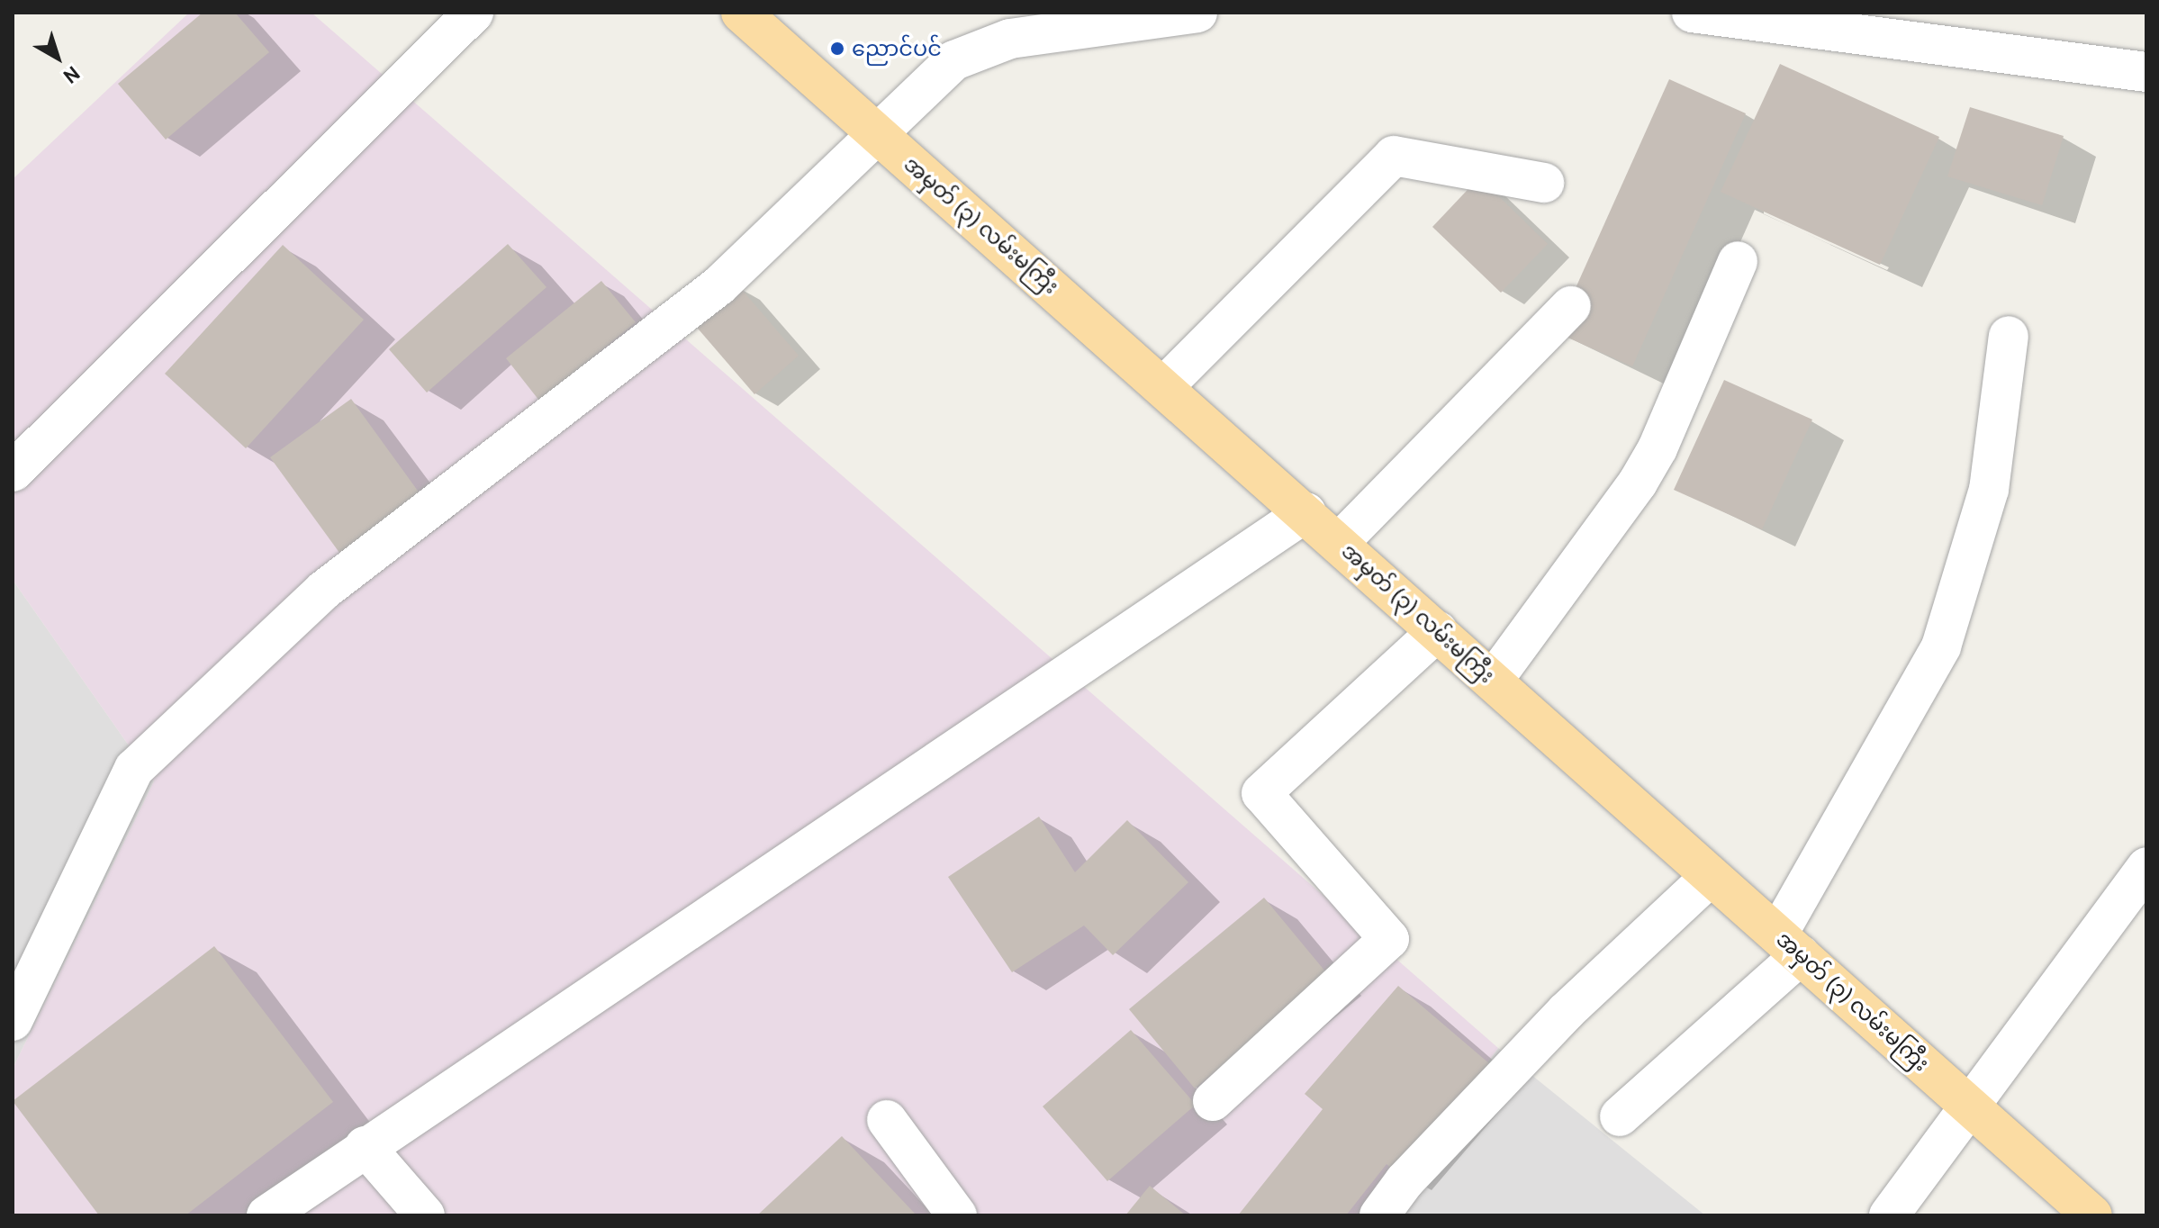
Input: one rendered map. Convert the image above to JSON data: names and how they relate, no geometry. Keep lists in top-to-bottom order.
{
  "streets": {
    "main road": ["အမှတ် (၃) လမ်းမကြီး"]
  },
  "places": ["ညောင်ပင်"],
  "north": "bottom right"
}
